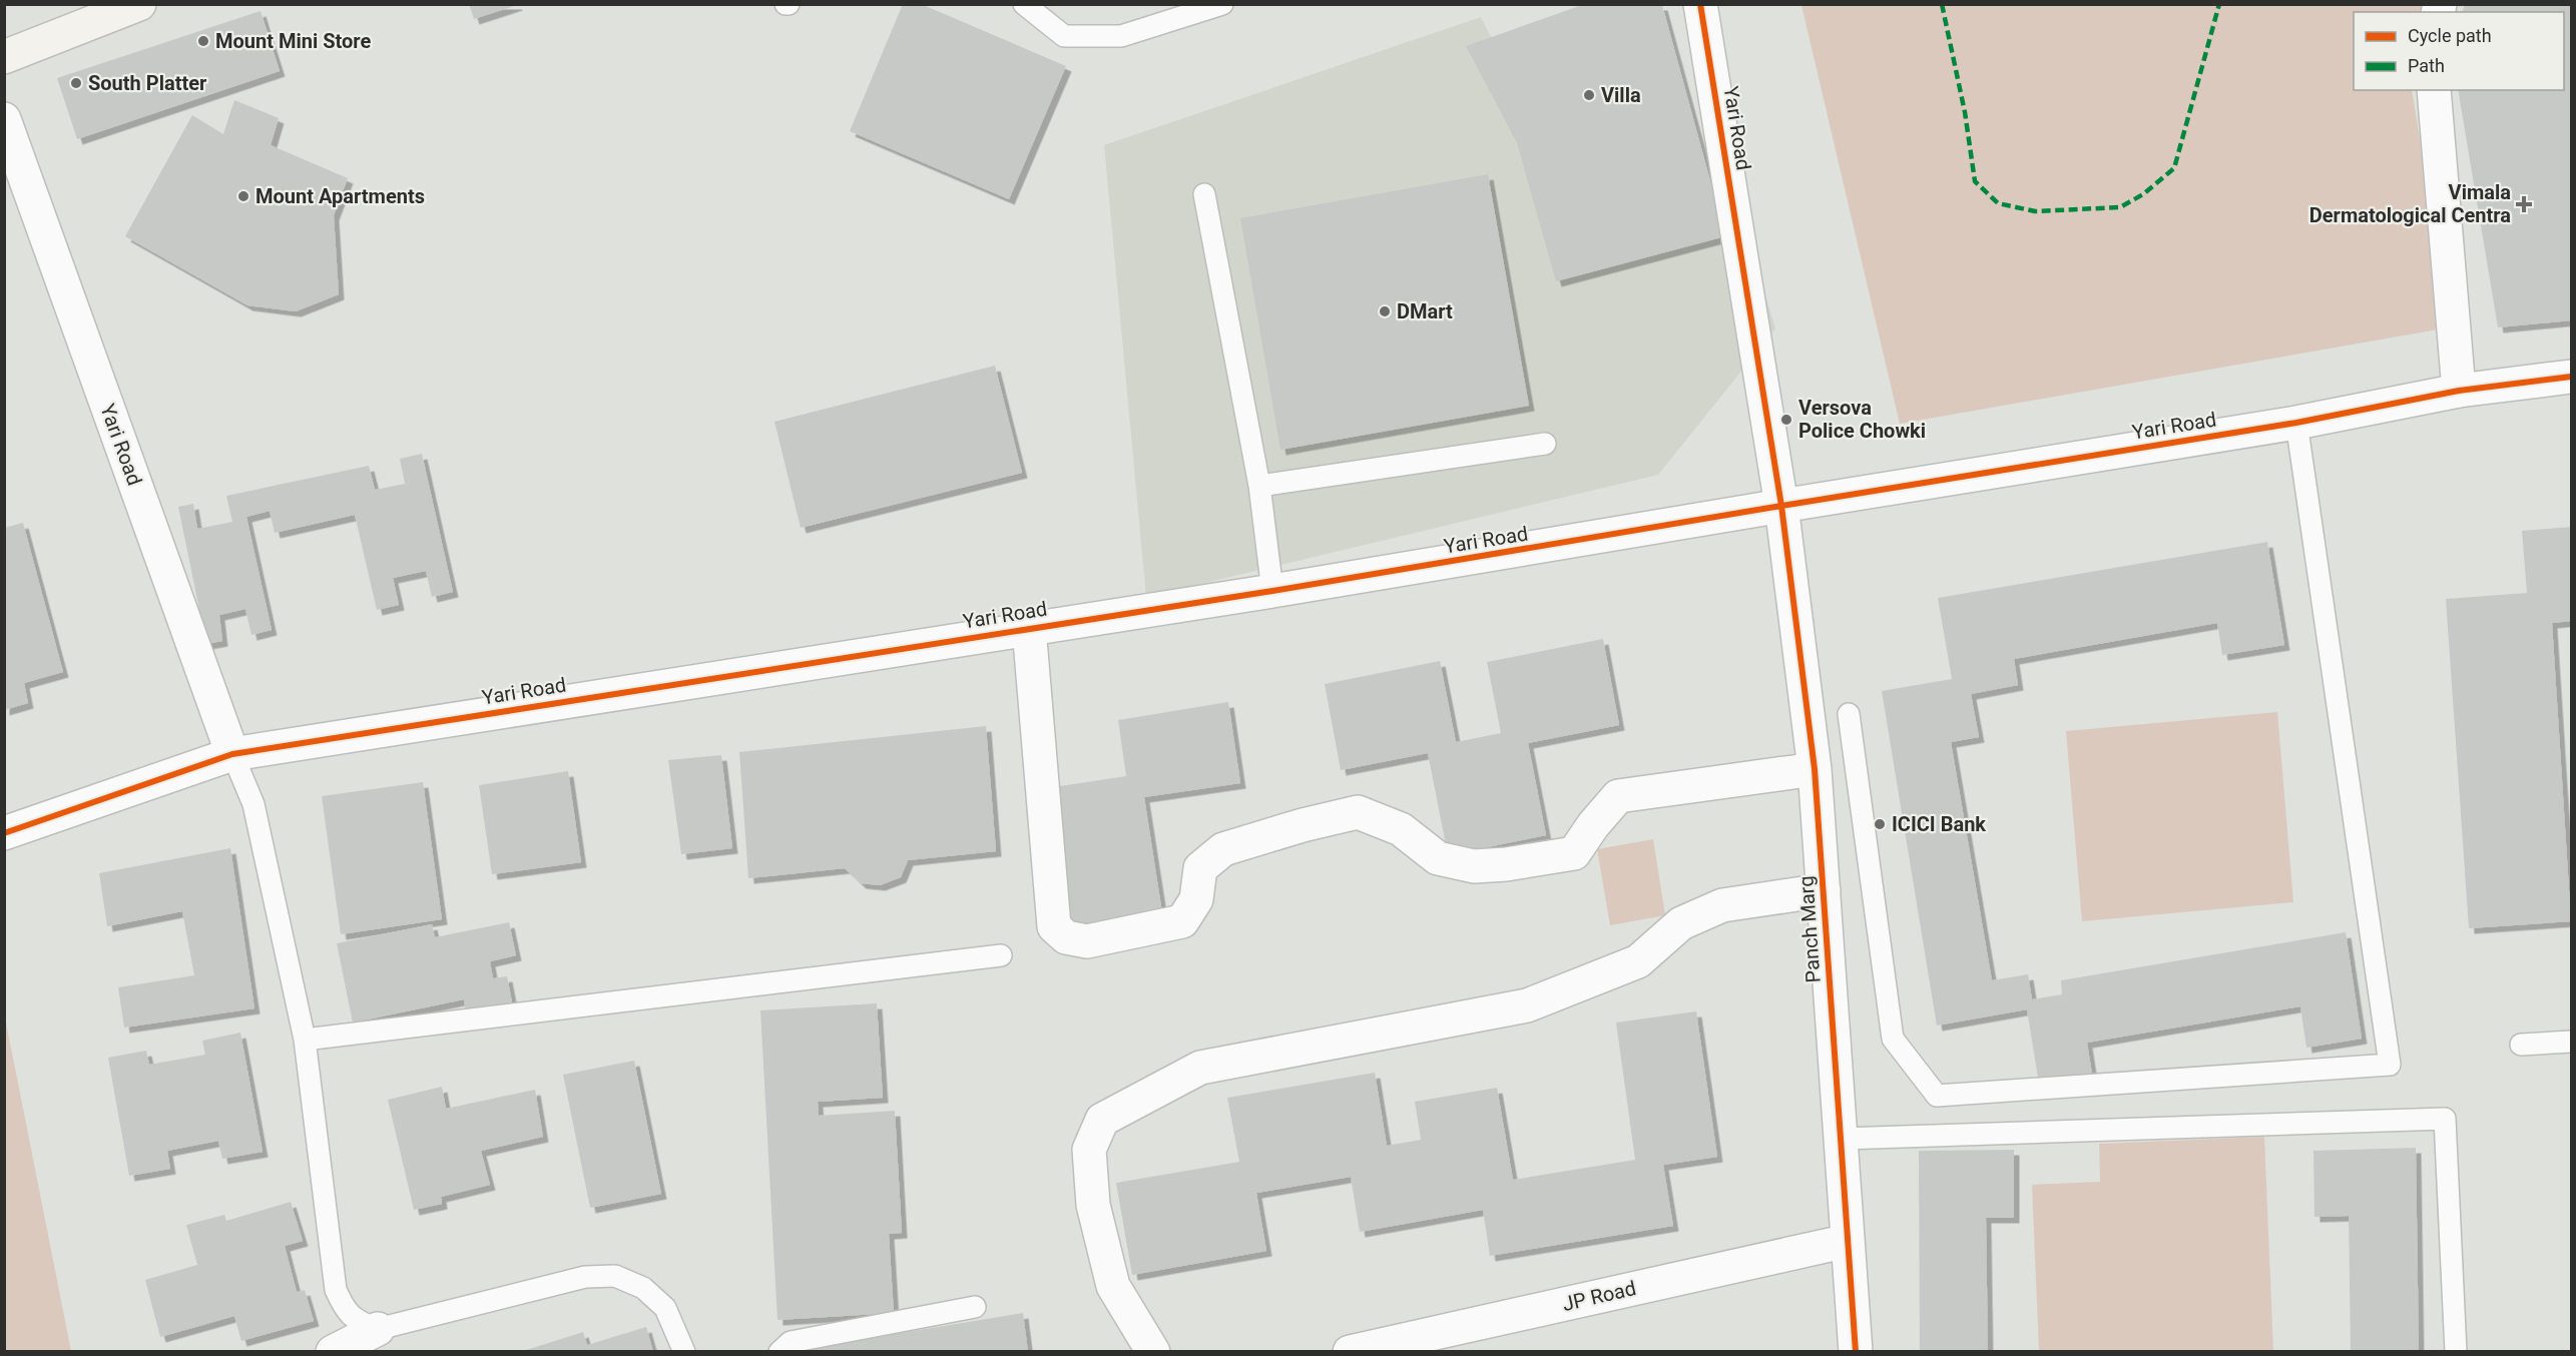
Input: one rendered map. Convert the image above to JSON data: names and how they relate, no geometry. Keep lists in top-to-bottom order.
{
  "streets": {
    "street": ["Yari Road", "Panch Marg", "JP Road"]
  },
  "crossings": [
    ["Yari Road", "Panch Marg"],
    ["Panch Marg", "JP Road"]
  ],
  "places": {
    "other": [
      "Mount Mini Store",
      "South Platter",
      "Villa",
      "Mount Apartments",
      "DMart",
      "Versova Police Chowki",
      "ICICI Bank"
    ],
    "health": ["Vimala Dermatological Centra"]
  },
  "legend": ["Cycle path", "Path"]
}
